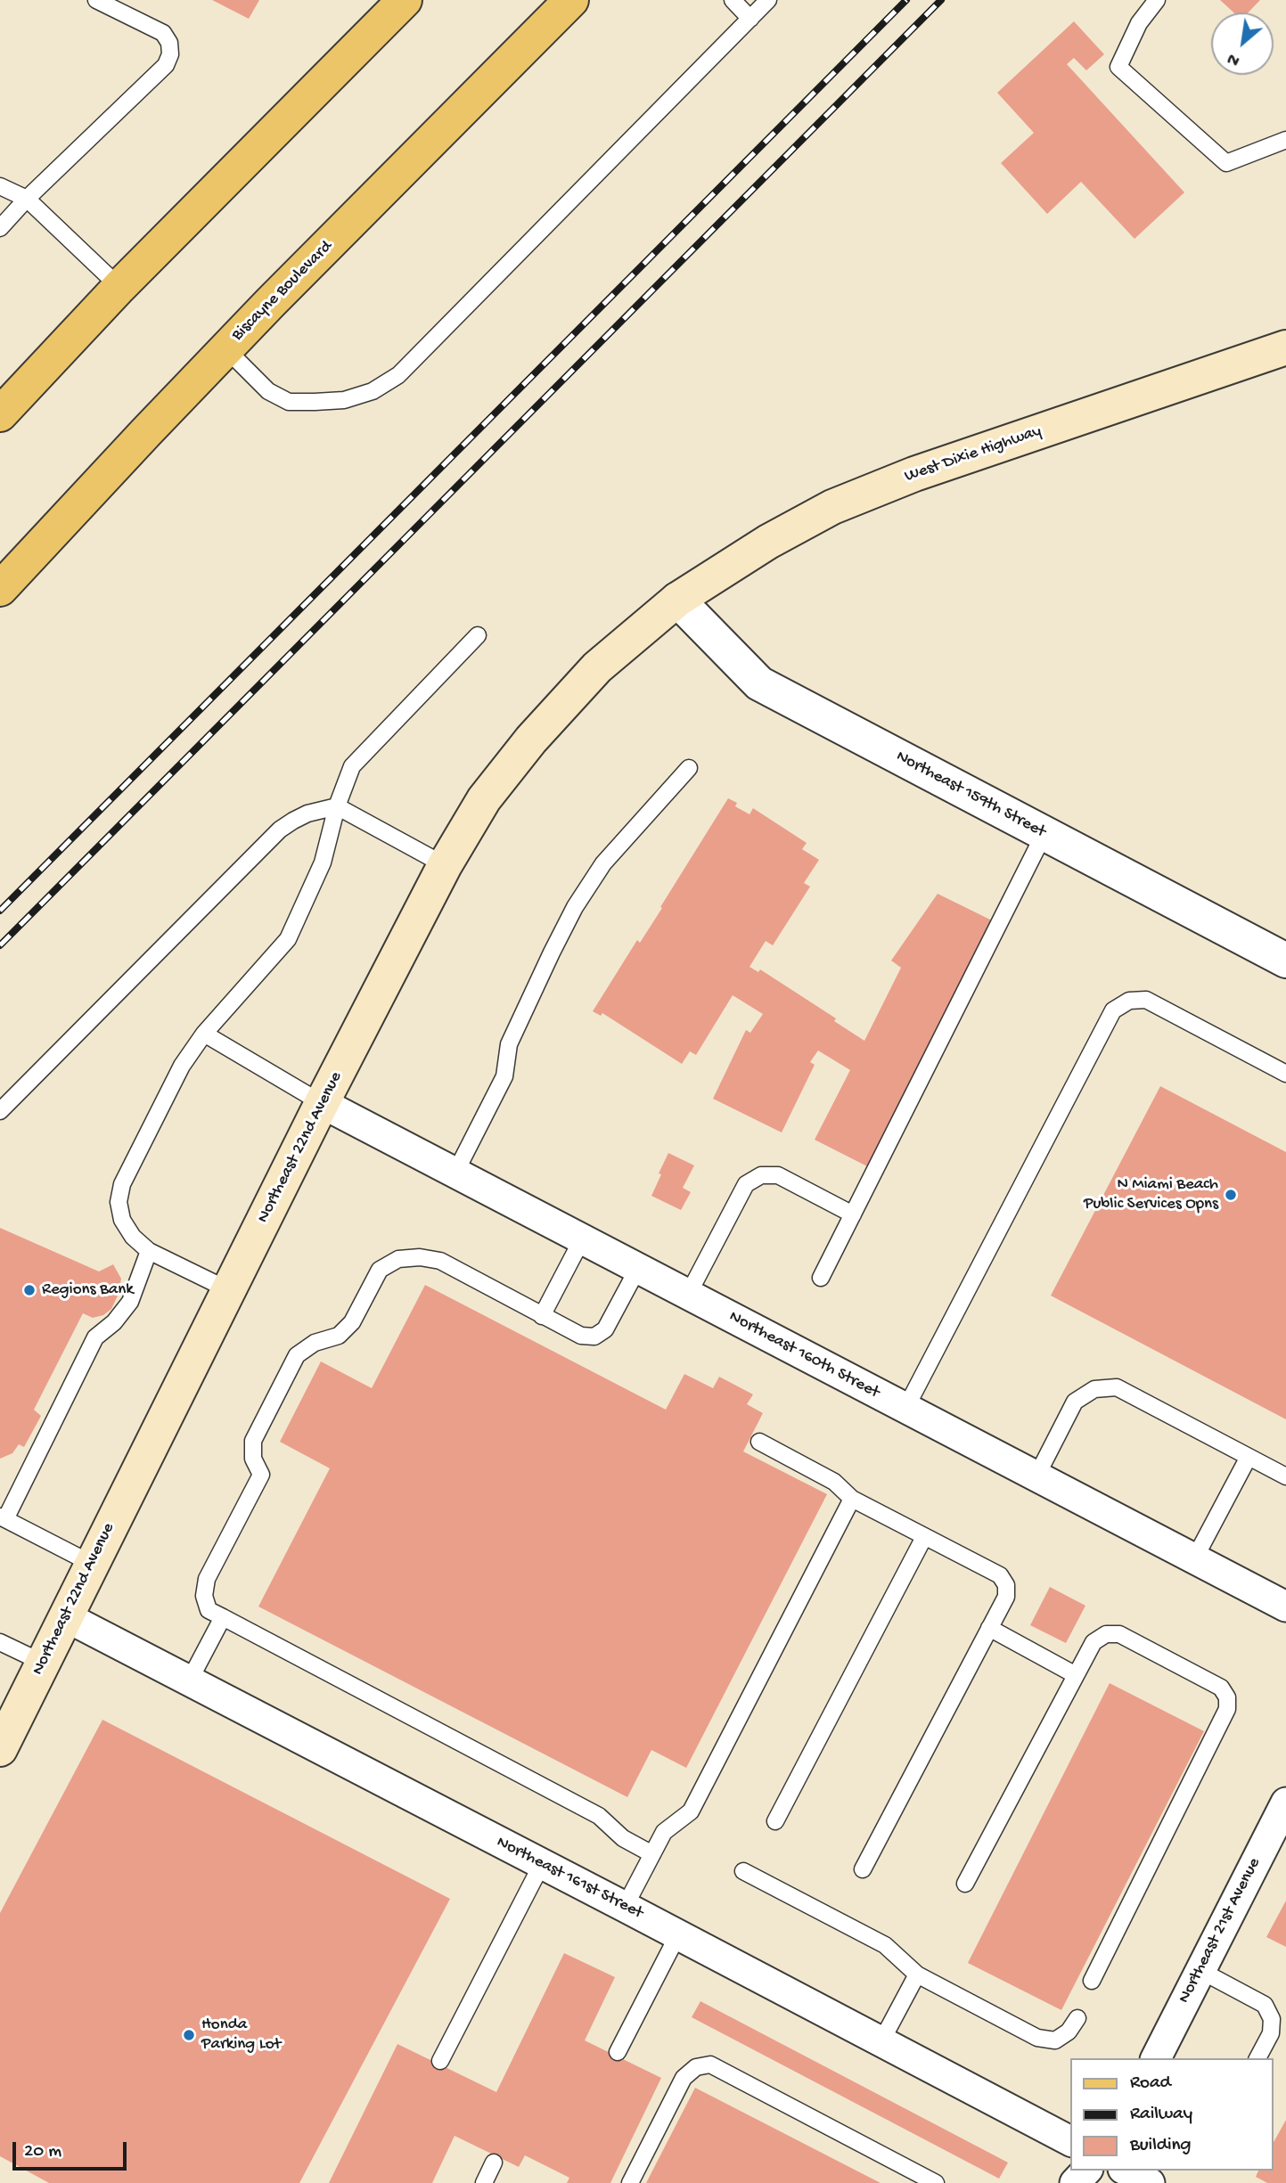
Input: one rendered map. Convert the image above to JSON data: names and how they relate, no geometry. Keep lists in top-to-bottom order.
{
  "streets": {
    "main road": ["Biscayne Boulevard", "West Dixie Highway", "Northeast 22nd Avenue"],
    "street": [
      "Northeast 159th Street",
      "Northeast 160th Street",
      "Northeast 161st Street",
      "Northeast 21st Avenue"
    ]
  },
  "crossings": [
    ["West Dixie Highway", "Northeast 159th Street"],
    ["West Dixie Highway", "Northeast 22nd Avenue"],
    ["Northeast 159th Street", "Northeast 22nd Avenue"],
    ["Northeast 22nd Avenue", "Northeast 160th Street"],
    ["Northeast 22nd Avenue", "Northeast 161st Street"]
  ],
  "places": ["N Miami Beach Public Services Opns", "Regions Bank", "Honda Parking Lot"],
  "legend": ["Road", "Railway", "Building"],
  "scale_bar": "20 m",
  "north": "bottom left"
}
